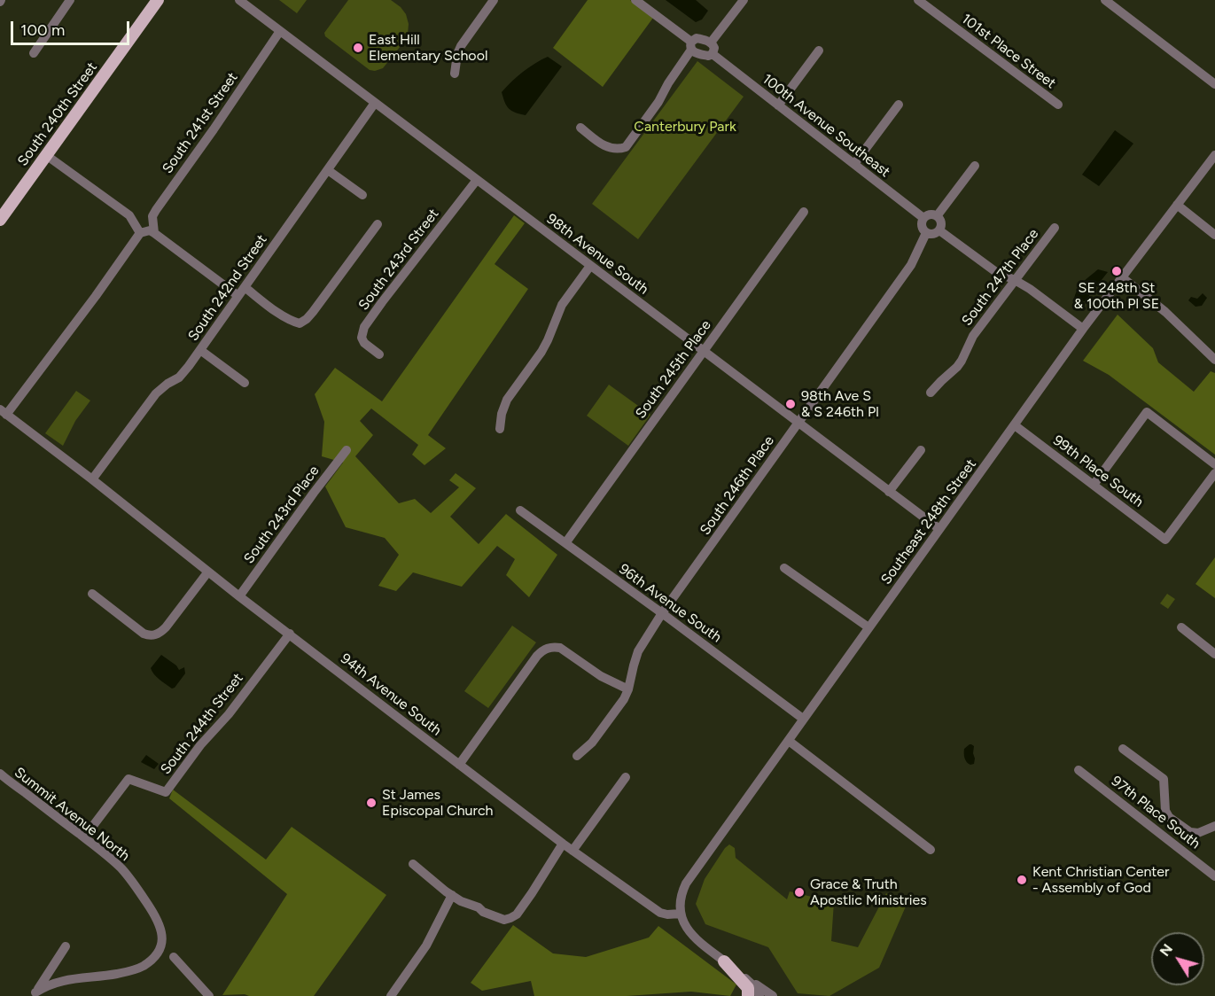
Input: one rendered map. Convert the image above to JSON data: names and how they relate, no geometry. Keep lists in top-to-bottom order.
{
  "streets": {
    "main road": ["South 240th Street"],
    "street": [
      "101st Place Street",
      "South 241st Street",
      "100th Avenue Southeast",
      "98th Avenue South",
      "South 243rd Street",
      "South 247th Place",
      "South 242nd Street",
      "South 245th Place",
      "99th Place South",
      "South 246th Place",
      "South 243rd Place",
      "Southeast 248th Street",
      "96th Avenue South",
      "94th Avenue South",
      "South 244th Street",
      "97th Place South",
      "Summit Avenue North"
    ]
  },
  "crossings": [
    ["South 241st Street", "98th Avenue South"],
    ["South 241st Street", "94th Avenue South"],
    ["100th Avenue Southeast", "South 246th Place"],
    ["98th Avenue South", "South 243rd Street"],
    ["98th Avenue South", "South 242nd Street"],
    ["98th Avenue South", "South 245th Place"],
    ["98th Avenue South", "South 246th Place"],
    ["98th Avenue South", "Southeast 248th Street"],
    ["South 242nd Street", "94th Avenue South"],
    ["South 245th Place", "96th Avenue South"],
    ["99th Place South", "Southeast 248th Street"],
    ["South 246th Place", "96th Avenue South"],
    ["South 243rd Place", "94th Avenue South"],
    ["Southeast 248th Street", "96th Avenue South"],
    ["Southeast 248th Street", "94th Avenue South"],
    ["94th Avenue South", "South 244th Street"],
    ["South 244th Street", "Summit Avenue North"]
  ],
  "parks": ["Canterbury Park"],
  "places": [
    "East Hill Elementary School",
    "SE 248th St & 100th Pl SE",
    "98th Ave S & S 246th Pl",
    "St James Episcopal Church",
    "Kent Christian Center - Assembly of God",
    "Grace & Truth Apostlic Ministries"
  ],
  "scale_bar": "100 m",
  "north": "top left"
}
